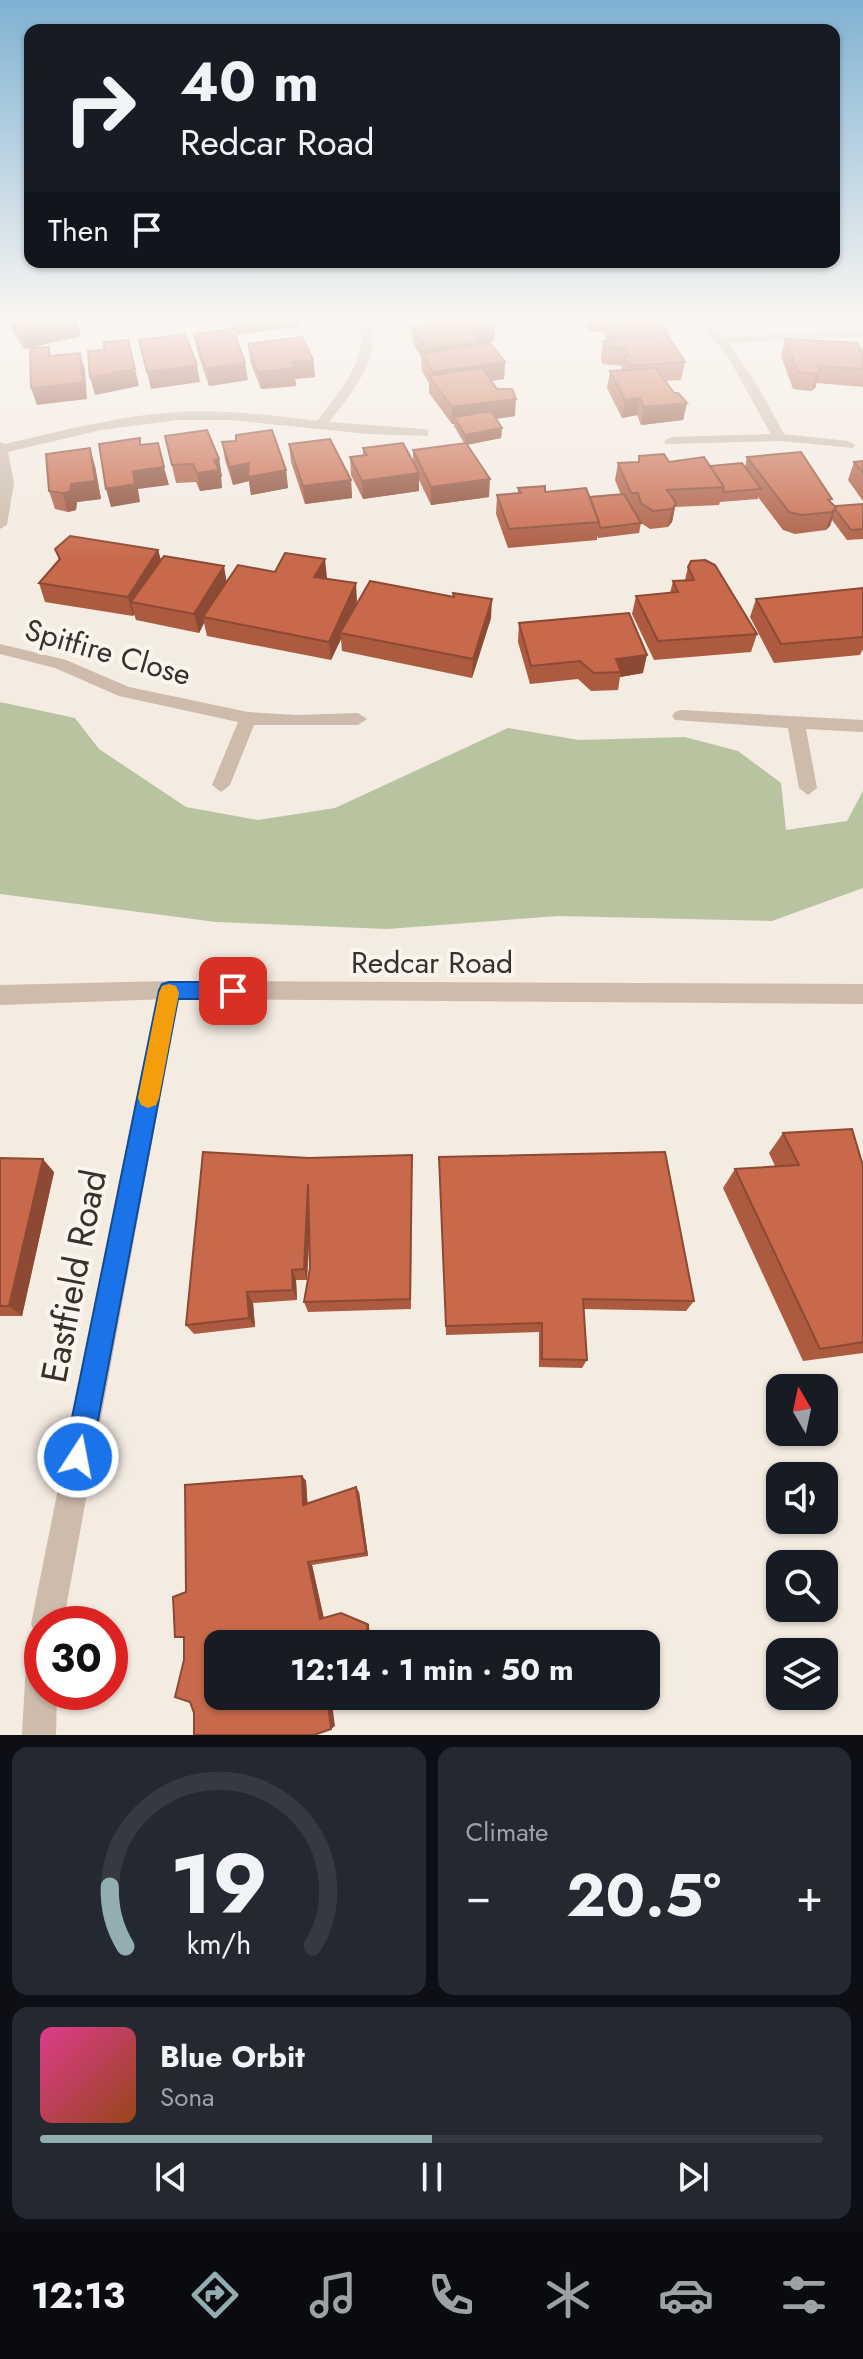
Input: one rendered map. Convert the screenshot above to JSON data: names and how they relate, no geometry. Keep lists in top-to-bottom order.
{
  "streets": {
    "street": ["Spitfire Close", "Redcar Road", "Eastfield Road"]
  },
  "crossings": [
    ["Redcar Road", "Eastfield Road"]
  ],
  "north": "top",
  "page": {
    "turn": ["40 m", "Redcar Road"],
    "then": "Then",
    "limit": "30",
    "trip": "12:14 · 1 min · 50 m",
    "tile": "Climate",
    "heat": ["−", "20.5°", "+"],
    "song": ["Blue Orbit", "Sona"],
    "tabs": "12:13",
    "gauge": ["19", "km/h"]
  }
}
